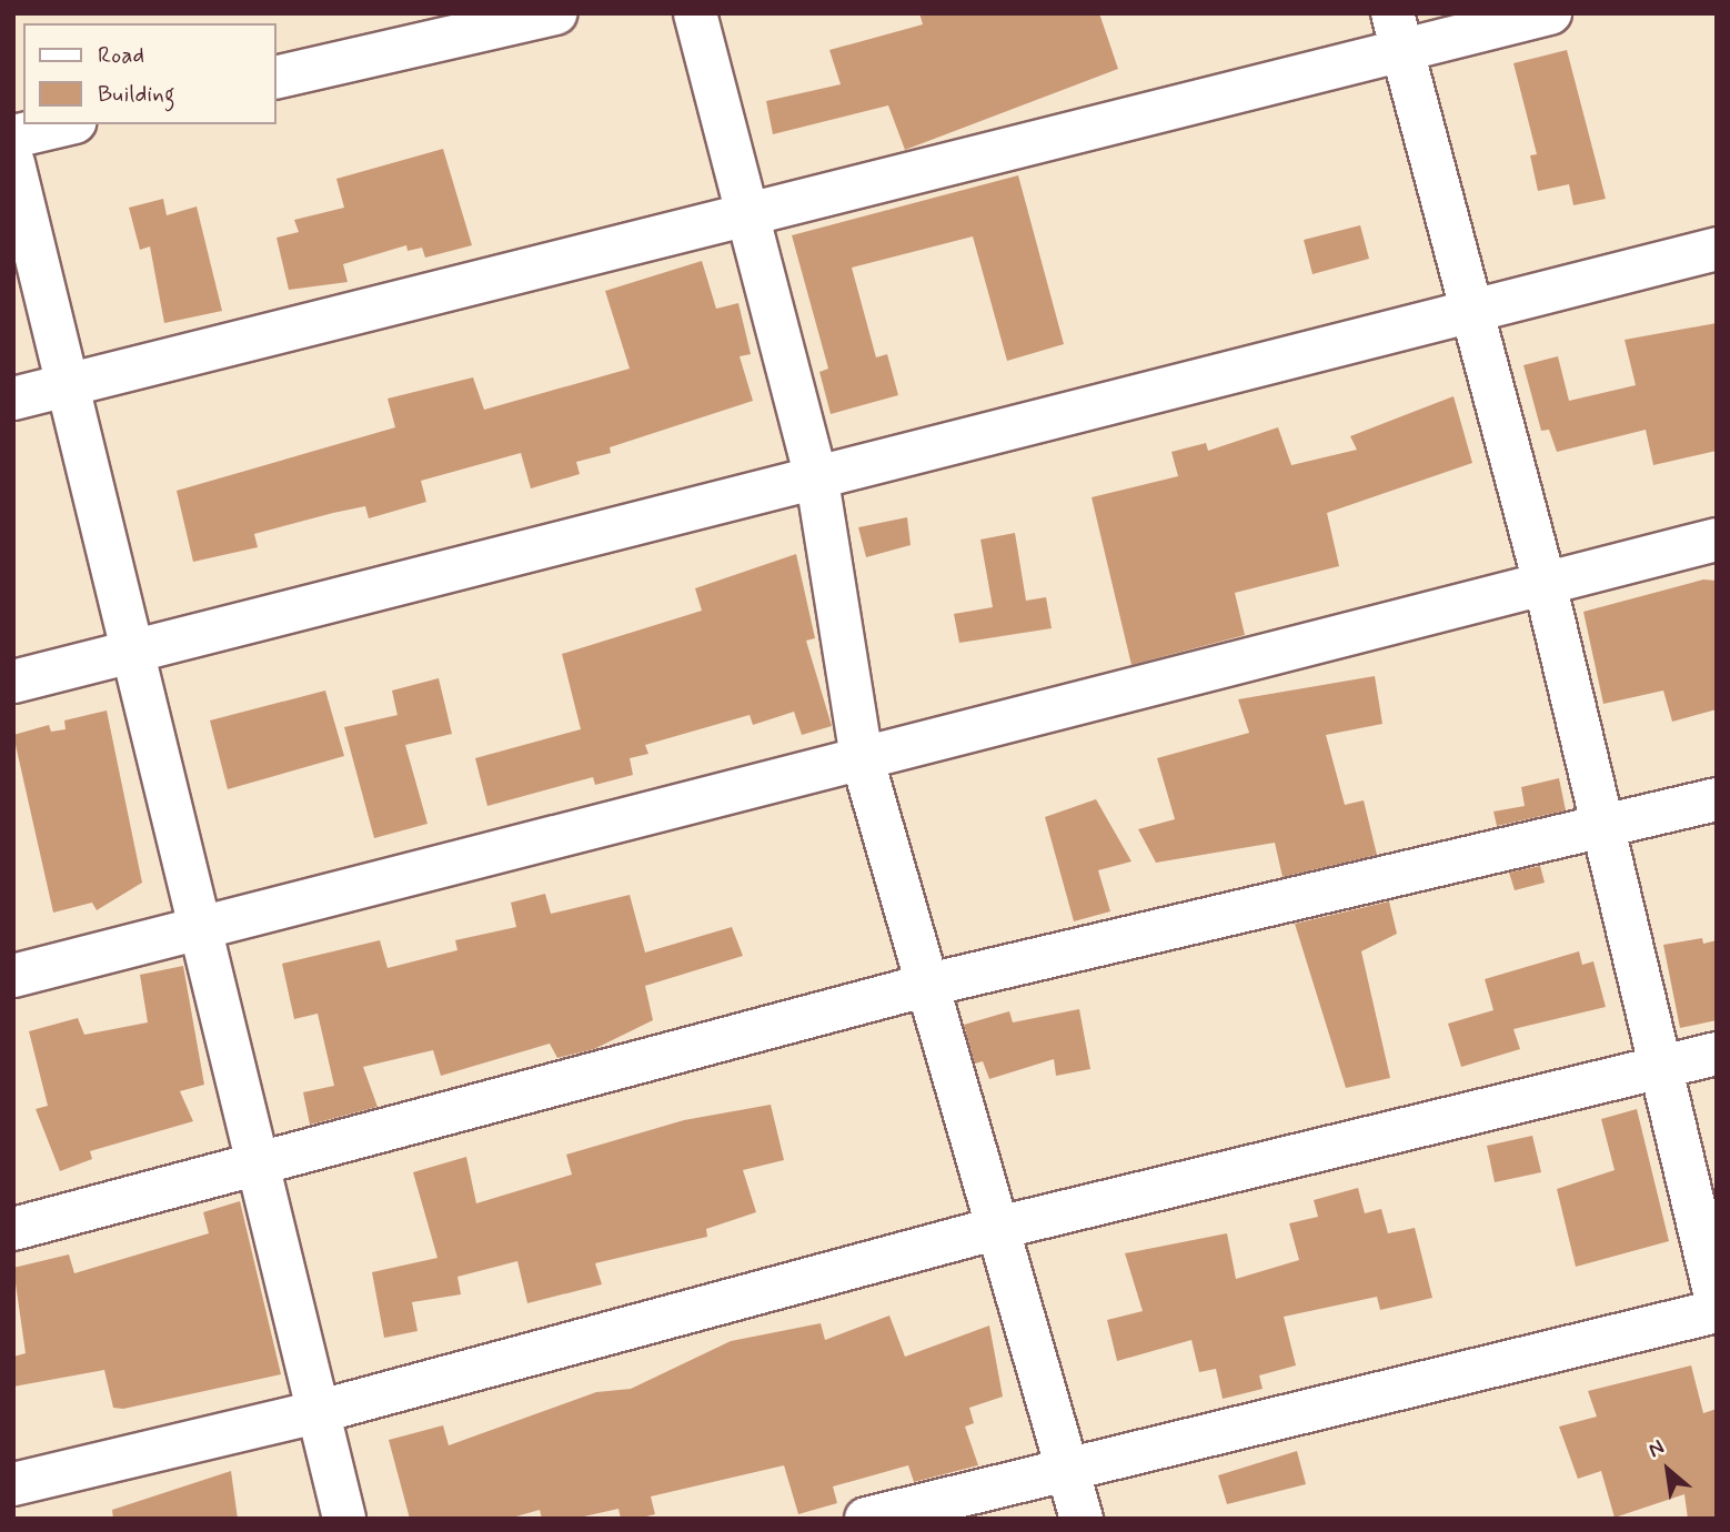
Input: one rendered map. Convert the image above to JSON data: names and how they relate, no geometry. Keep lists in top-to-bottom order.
{
  "legend": ["Road", "Building"],
  "north": "top left"
}
